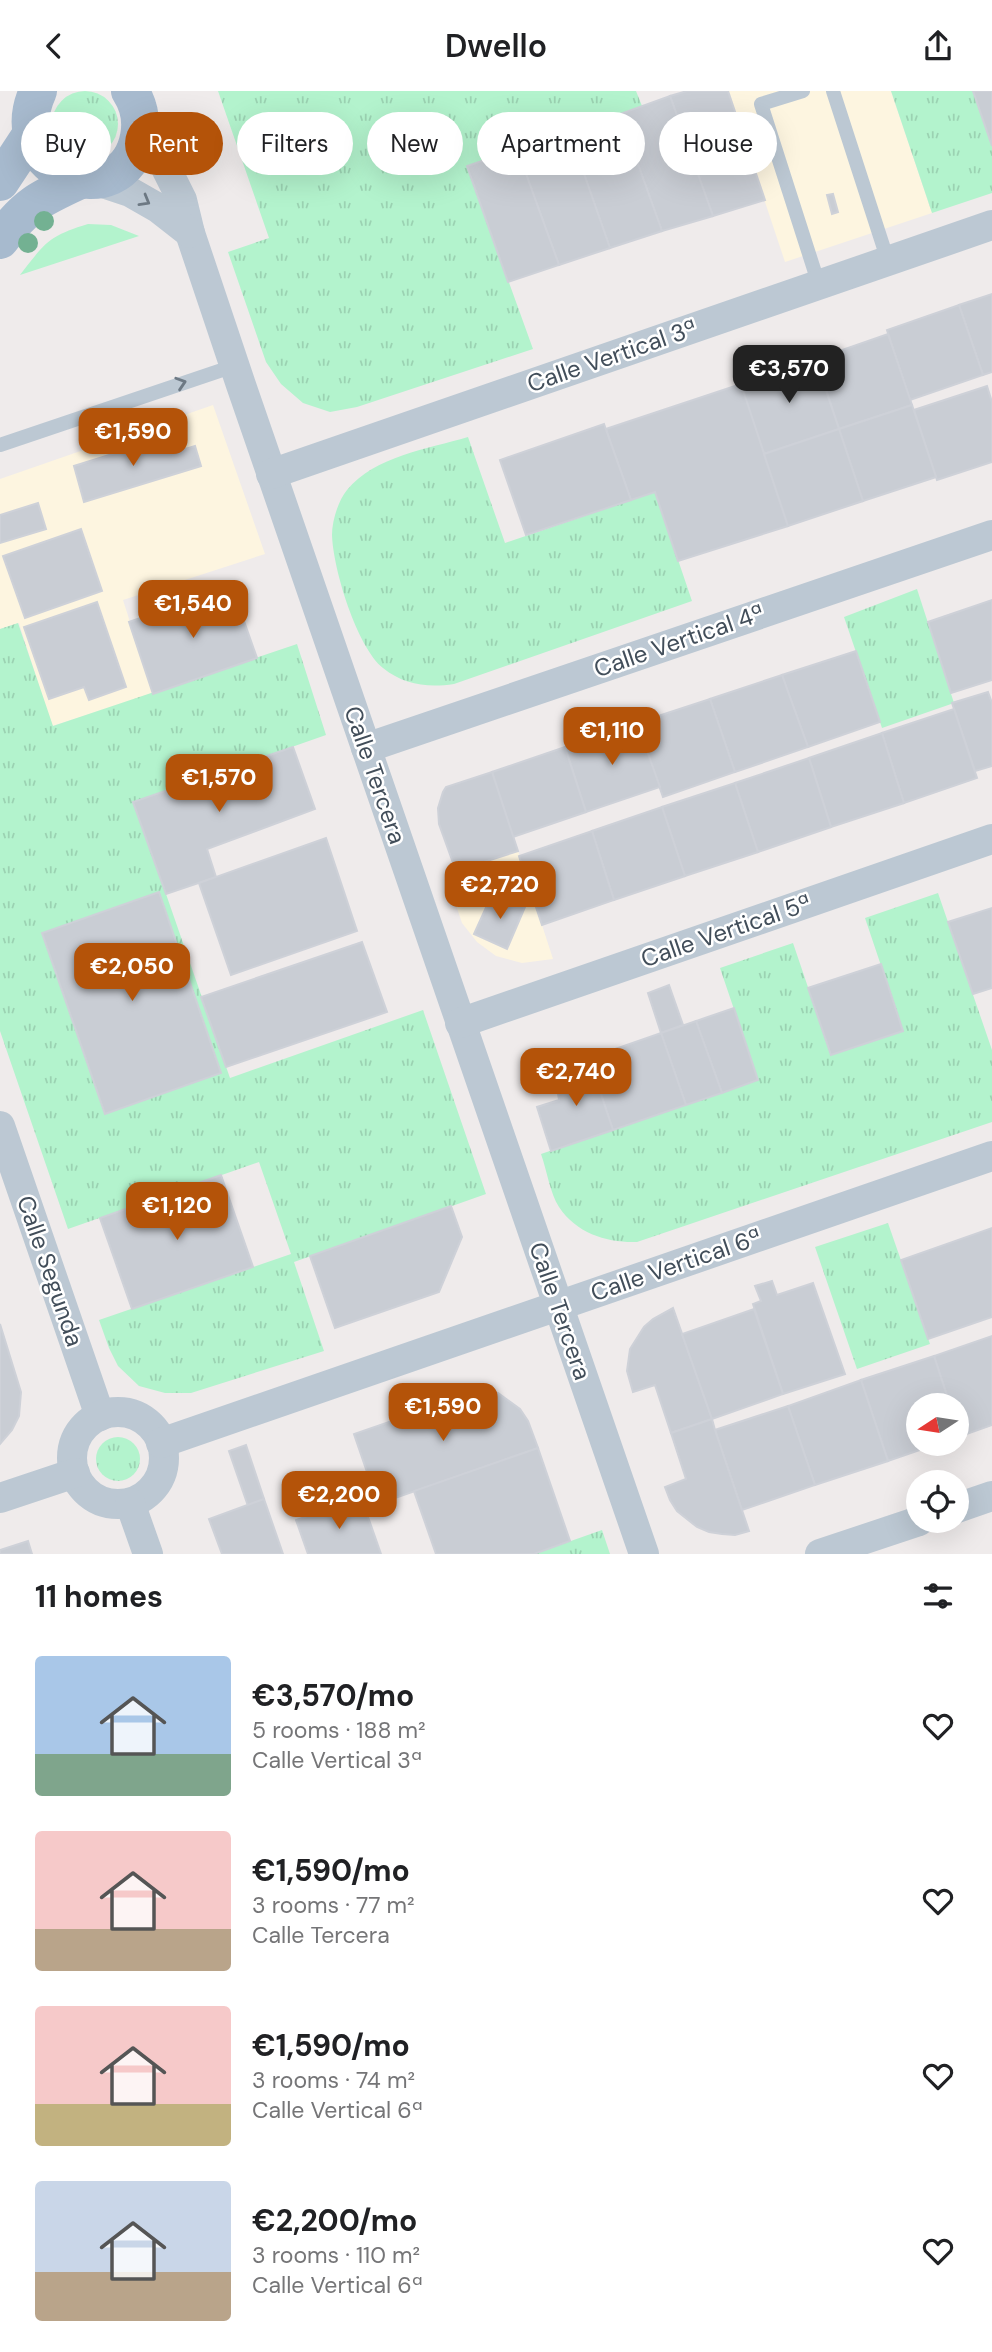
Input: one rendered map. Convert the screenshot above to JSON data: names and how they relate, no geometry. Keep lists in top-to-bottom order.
{
  "streets": {
    "street": [
      "Calle Vertical 3ª",
      "Calle Vertical 4ª",
      "Calle Tercera",
      "Calle Vertical 5ª",
      "Calle Vertical 6ª",
      "Calle Segunda"
    ]
  },
  "crossings": [
    ["Calle Vertical 3ª", "Calle Tercera"],
    ["Calle Vertical 4ª", "Calle Tercera"],
    ["Calle Tercera", "Calle Vertical 5ª"],
    ["Calle Tercera", "Calle Vertical 6ª"],
    ["Calle Vertical 6ª", "Calle Segunda"]
  ],
  "north": "left",
  "page": {
    "header": "Dwello",
    "chip": [
      "Buy",
      "Rent",
      "Filters",
      "New",
      "Apartment",
      "House"
    ],
    "price": [
      "€3,570",
      "€1,590",
      "€1,540",
      "€1,110",
      "€1,570",
      "€2,720",
      "€2,050",
      "€2,740",
      "€1,120",
      "€1,590",
      "€2,200"
    ],
    "heading": "11 homes",
    "list": [
      {
        "name": "€3,570/mo",
        "note": "5 rooms · 188 m² · Calle Vertical 3ª"
      },
      {
        "name": "€1,590/mo",
        "note": "3 rooms · 77 m² · Calle Tercera"
      },
      {
        "name": "€1,590/mo",
        "note": "3 rooms · 74 m² · Calle Vertical 6ª"
      },
      {
        "name": "€2,200/mo",
        "note": "3 rooms · 110 m² · Calle Vertical 6ª"
      }
    ]
  }
}
